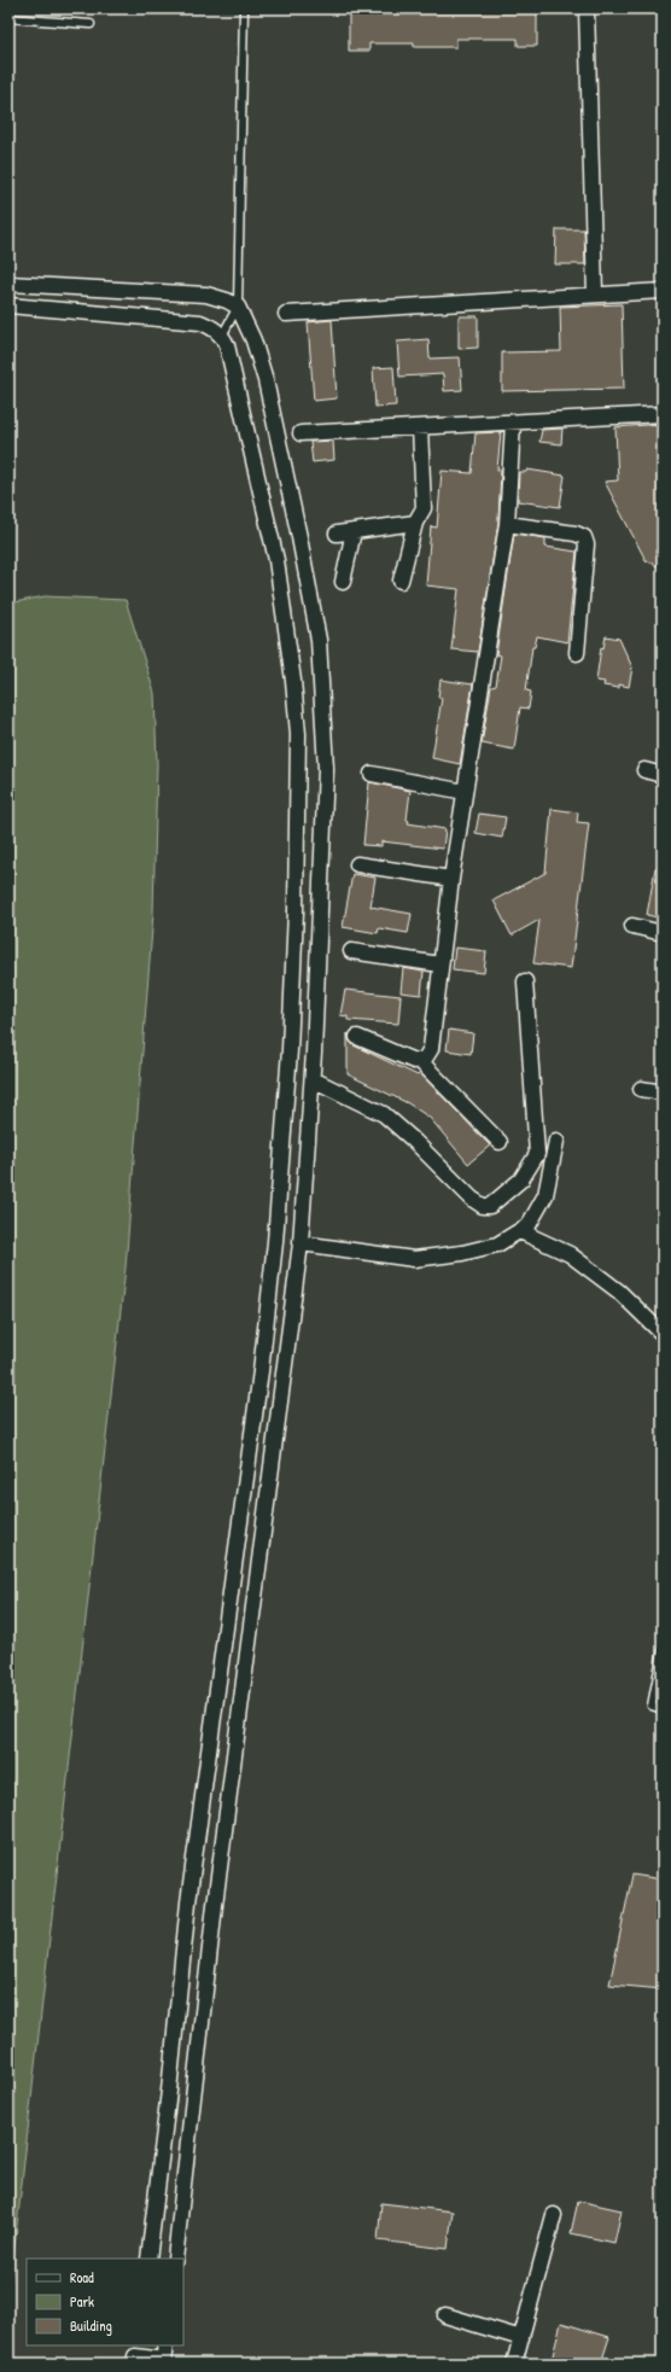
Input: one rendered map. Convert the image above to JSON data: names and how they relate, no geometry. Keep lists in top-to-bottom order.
{
  "legend": ["Road", "Park", "Building"]
}
